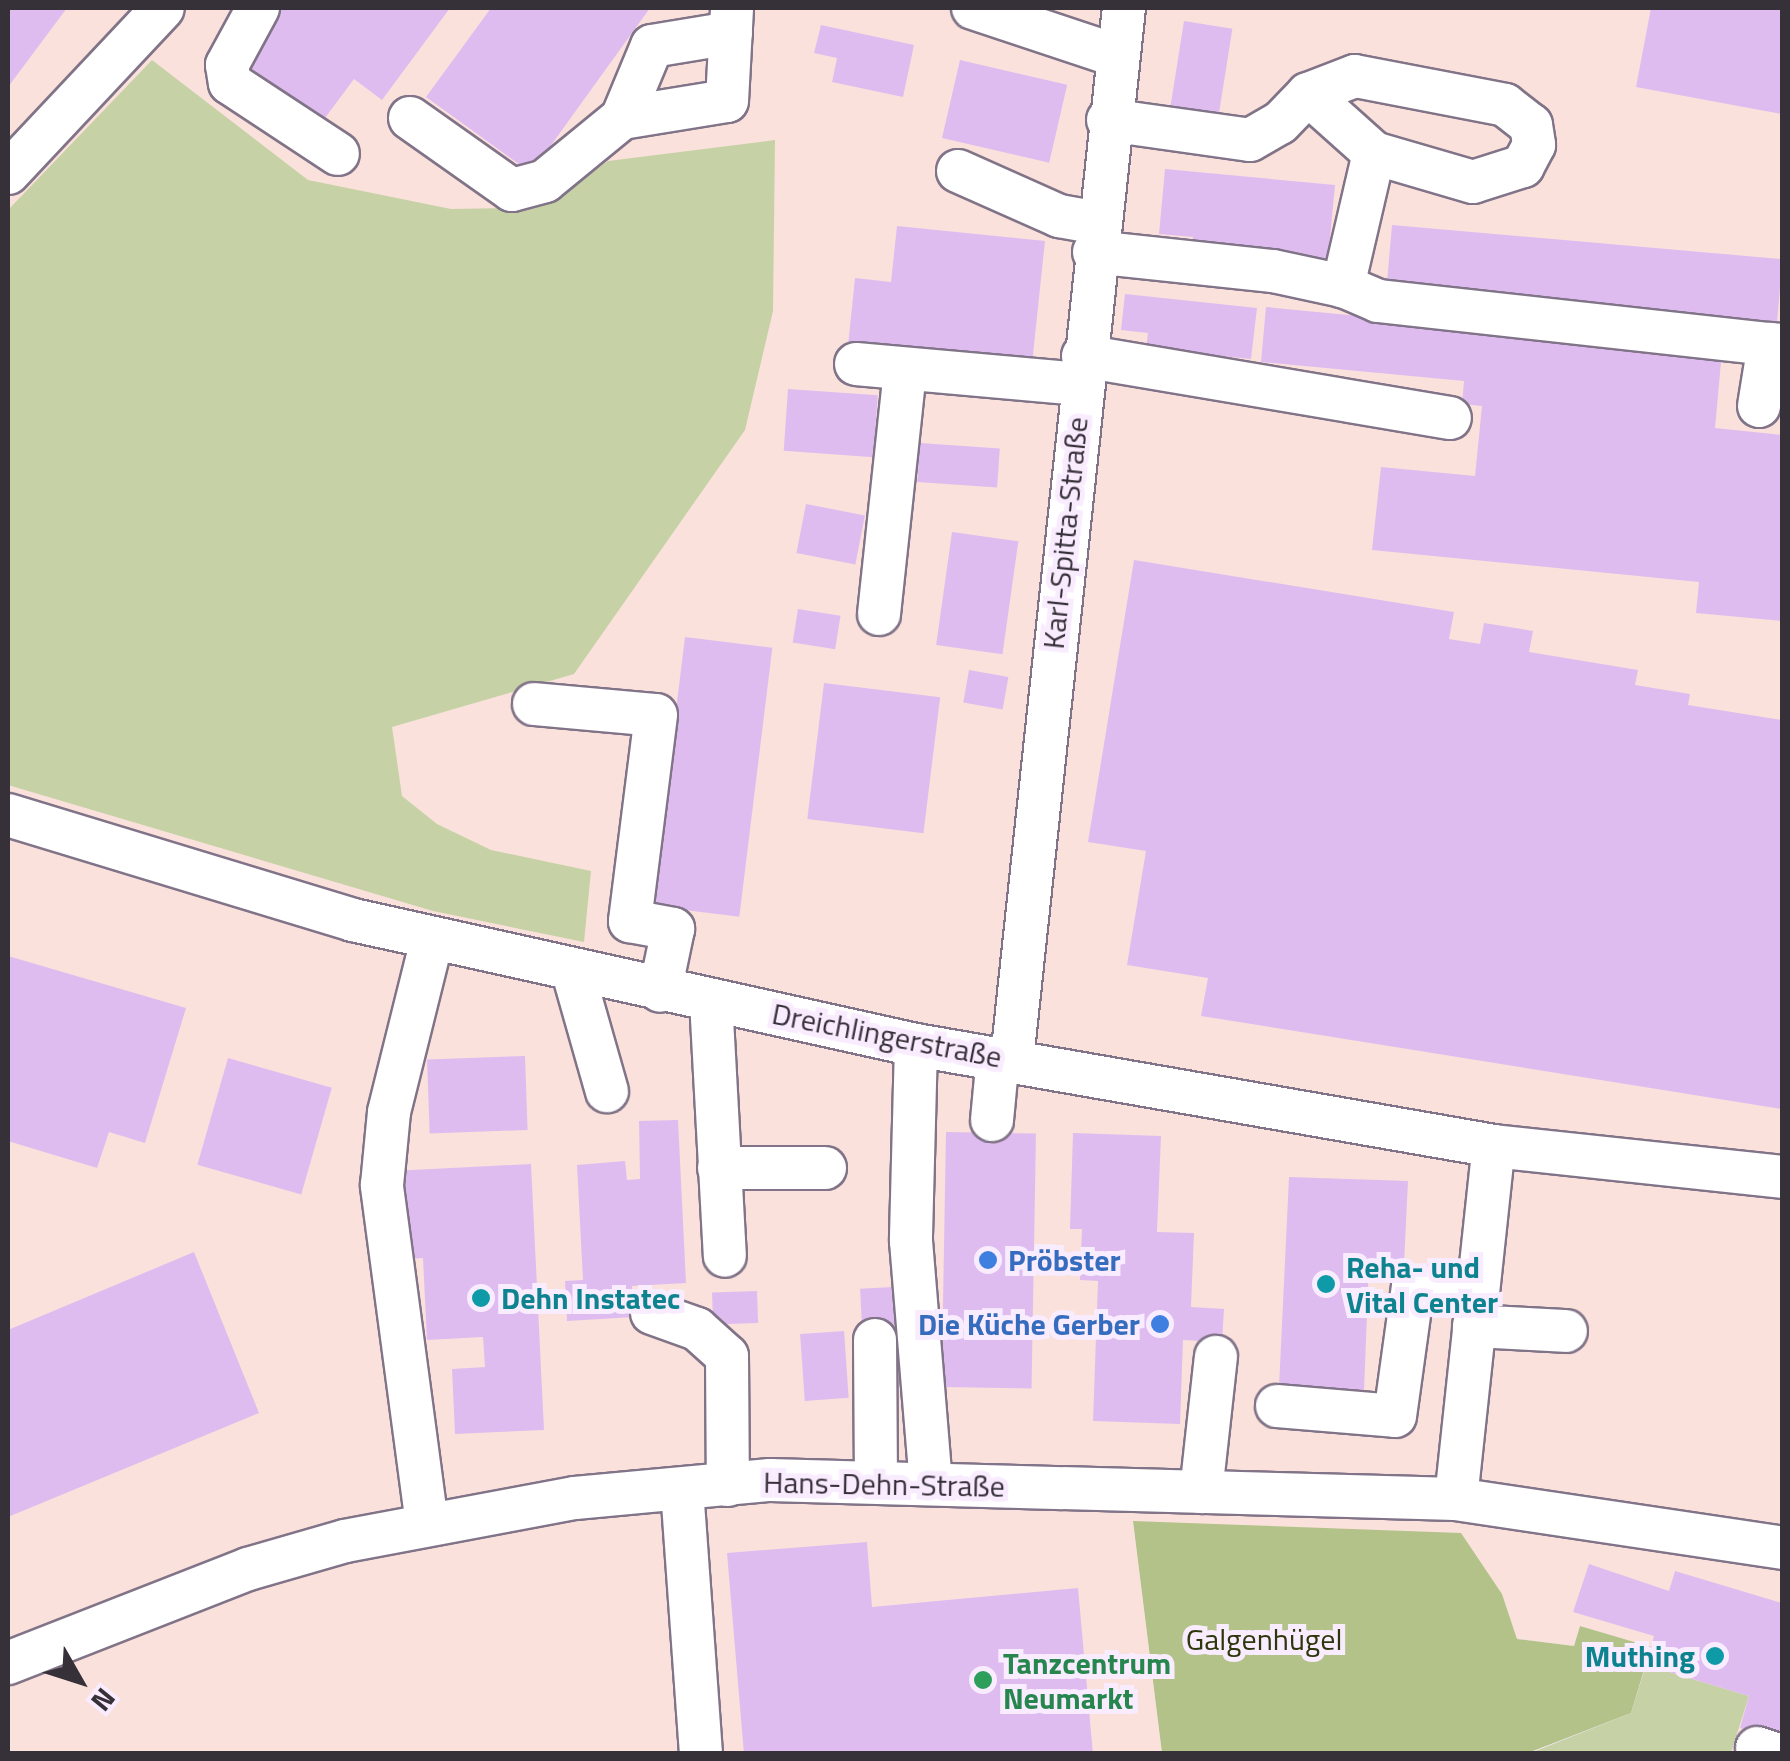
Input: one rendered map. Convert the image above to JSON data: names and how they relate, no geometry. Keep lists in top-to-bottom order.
{
  "streets": {
    "street": ["Karl-Spitta-Straße", "Dreichlingerstraße", "Hans-Dehn-Straße"]
  },
  "crossings": [
    ["Karl-Spitta-Straße", "Dreichlingerstraße"]
  ],
  "parks": ["Galgenhügel"],
  "places": [
    "Pröbster",
    "Reha- und Vital Center",
    "Dehn Instatec",
    "Die Küche Gerber",
    "Muthing",
    "Tanzcentrum Neumarkt"
  ],
  "north": "bottom right"
}
